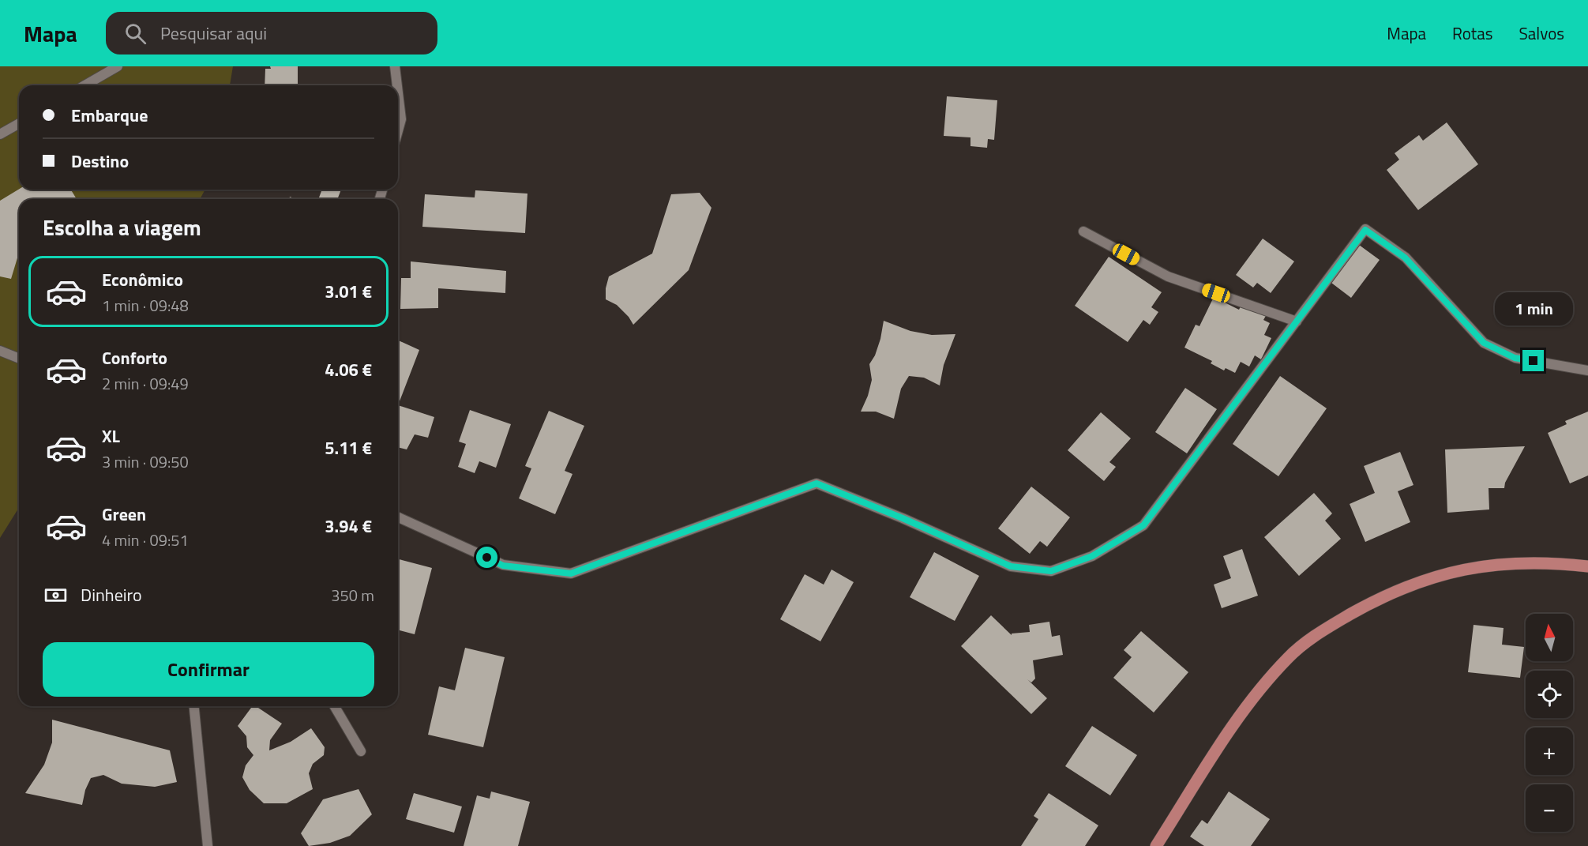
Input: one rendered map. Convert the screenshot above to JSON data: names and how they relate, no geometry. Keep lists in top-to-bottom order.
{
  "north": "top",
  "page": {
    "header": "Mapa",
    "search": "Pesquisar aqui",
    "nav": ["Mapa", "Rotas", "Salvos"],
    "banner": ["Embarque", "Destino"],
    "heading": "Escolha a viagem",
    "list": [
      {
        "name": "Econômico",
        "note": "1 min · 09:48",
        "value": "3.01 €"
      },
      {
        "name": "Conforto",
        "note": "2 min · 09:49",
        "value": "4.06 €"
      },
      {
        "name": "XL",
        "note": "3 min · 09:50",
        "value": "5.11 €"
      },
      {
        "name": "Green",
        "note": "4 min · 09:51",
        "value": "3.94 €"
      }
    ],
    "bubble": "1 min",
    "pay": ["Dinheiro", "350 m"],
    "map_buttons": ["+", "−"],
    "buttons": "Confirmar"
  }
}
